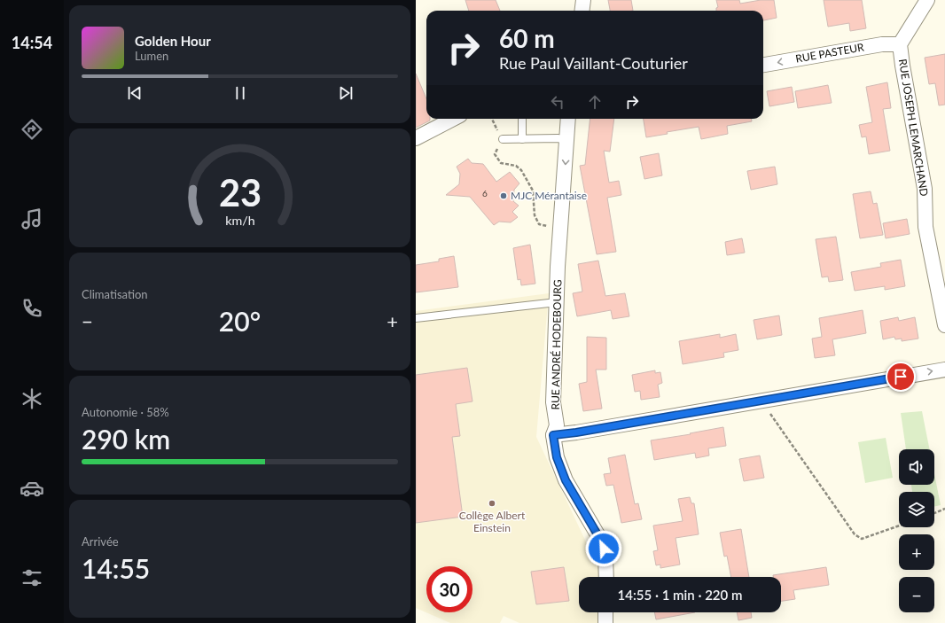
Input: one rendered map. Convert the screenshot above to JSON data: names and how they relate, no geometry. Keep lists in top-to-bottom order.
{
  "streets": {
    "street": ["RUE PASTEUR", "RUE JOSEPH LEMARCHAND", "RUE ANDRÉ HODEBOURG"]
  },
  "crossings": [
    ["RUE PASTEUR", "RUE JOSEPH LEMARCHAND"]
  ],
  "one_way": ["RUE PASTEUR"],
  "places": ["MJC Mérantaise", "Collège Albert Einstein"],
  "house_numbers": ["6"],
  "page": {
    "tabs": "14:54",
    "turn": ["60 m", "Rue Paul Vaillant-Couturier"],
    "song": ["Golden Hour", "Lumen"],
    "tile": [
      "Climatisation",
      ["Autonomie · 58%", "290 km"],
      ["Arrivée", "14:55"]
    ],
    "heat": ["−", "20°", "+"],
    "map_buttons": ["+", "−"],
    "limit": "30",
    "trip": "14:55 · 1 min · 220 m",
    "gauge": ["23", "km/h"]
  }
}
